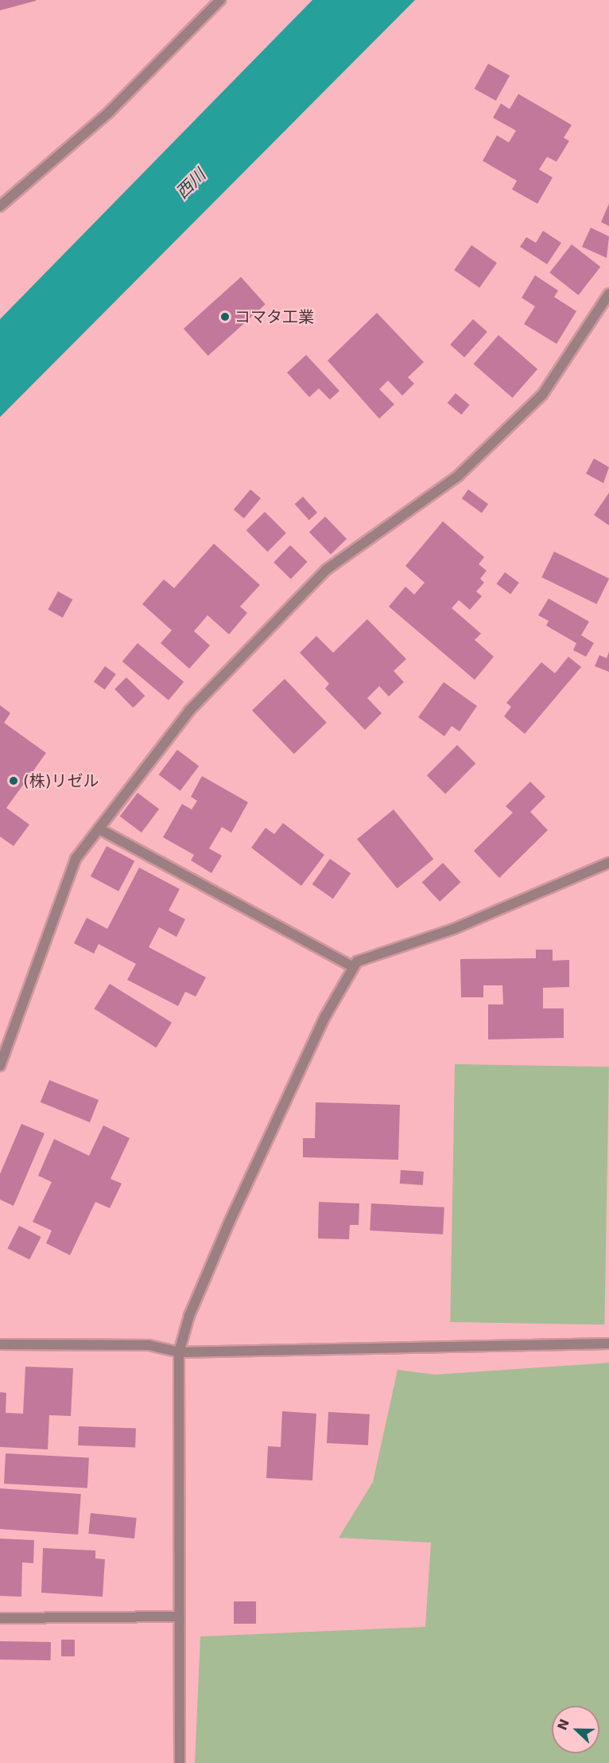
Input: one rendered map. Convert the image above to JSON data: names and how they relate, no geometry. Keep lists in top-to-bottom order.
{
  "water": ["西川"],
  "places": ["コマタ工業", "(株)リゼル"],
  "north": "left"
}
